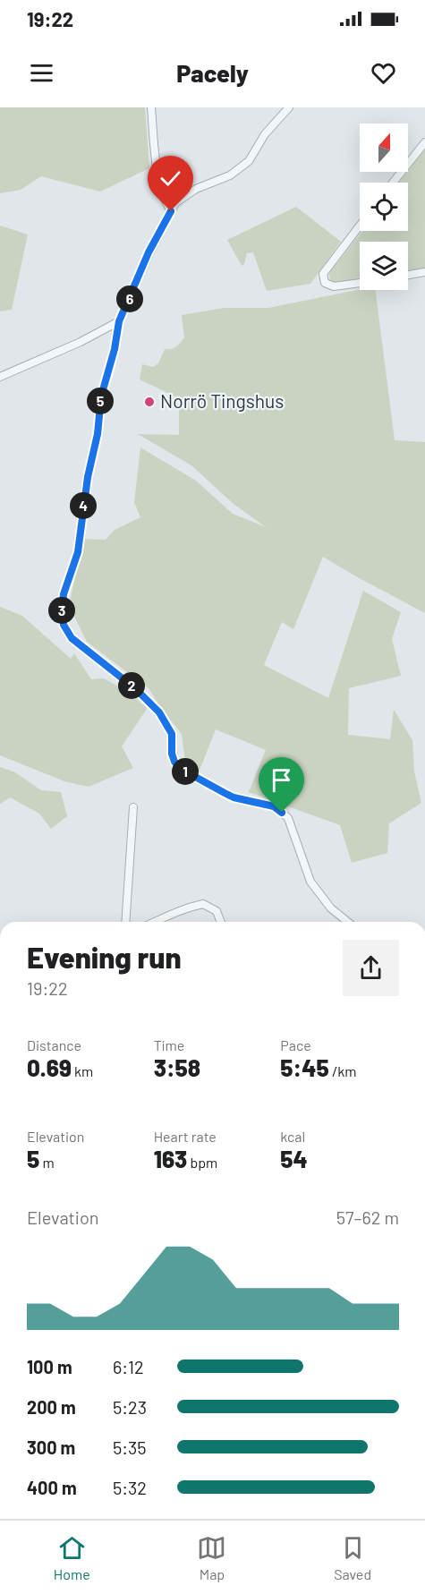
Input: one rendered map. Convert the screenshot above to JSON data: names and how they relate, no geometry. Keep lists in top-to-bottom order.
{
  "places": ["Norrö Tingshus"],
  "north": "top",
  "page": {
    "status": "19:22",
    "header": "Pacely",
    "pins": [
      "6",
      "5",
      "4",
      "3",
      "2",
      "1"
    ],
    "heading": ["Evening run", "19:22"],
    "stats": [
      ["Distance", "0.69 km"],
      ["Time", "3:58"],
      ["Pace", "5:45 /km"],
      ["Elevation", "5 m"],
      ["Heart rate", "163 bpm"],
      ["kcal", "54"]
    ],
    "chart": ["Elevation", "57–62 m"],
    "list": [
      {
        "name": "100 m",
        "note": "6:12"
      },
      {
        "name": "200 m",
        "note": "5:23"
      },
      {
        "name": "300 m",
        "note": "5:35"
      },
      {
        "name": "400 m",
        "note": "5:32"
      }
    ],
    "tabs": ["Home", "Map", "Saved"]
  }
}
